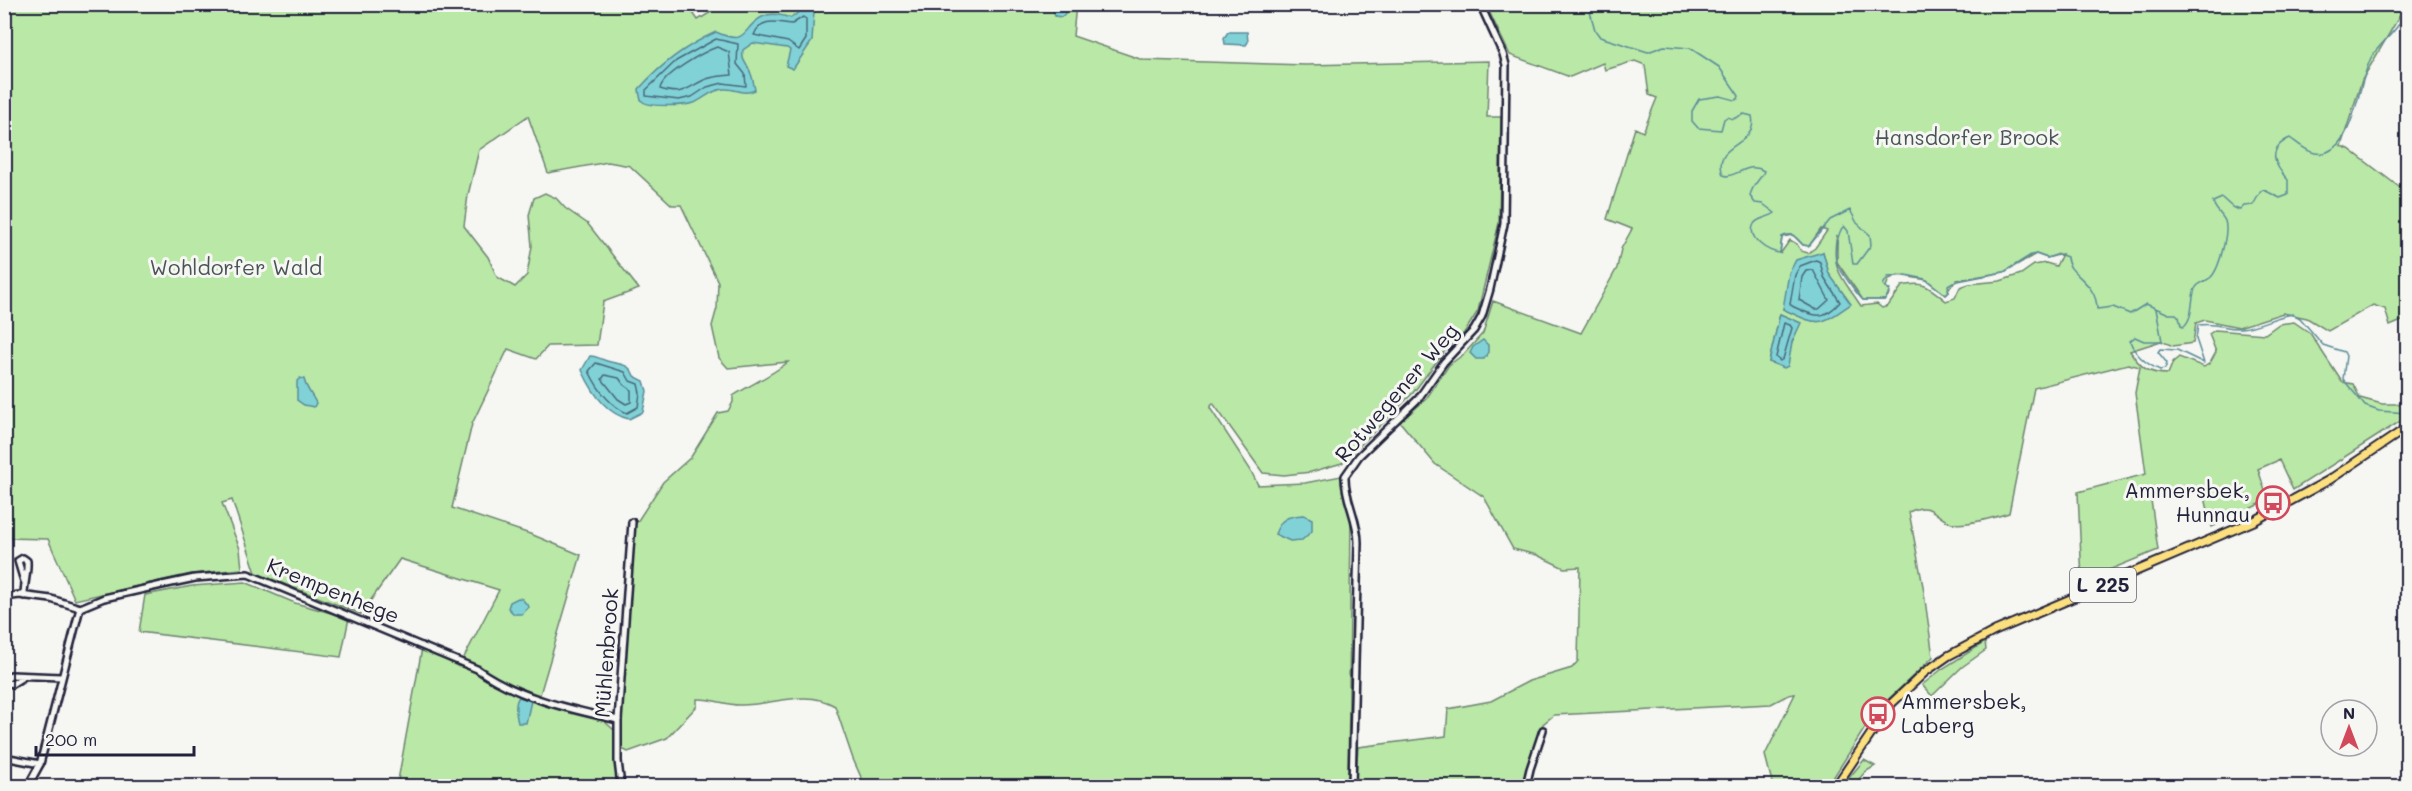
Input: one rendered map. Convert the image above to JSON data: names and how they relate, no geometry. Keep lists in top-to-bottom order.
{
  "streets": {
    "main road": ["L 225"],
    "street": ["Rotwegener Weg", "Krempenhege", "Mühlenbrook"]
  },
  "crossings": [
    ["Krempenhege", "Mühlenbrook"]
  ],
  "parks": ["Hansdorfer Brook", "Wohldorfer Wald"],
  "places": {
    "bus stop": ["Ammersbek, Hunnau", "Ammersbek, Laberg"]
  },
  "scale_bar": "200 m",
  "north": "top"
}
